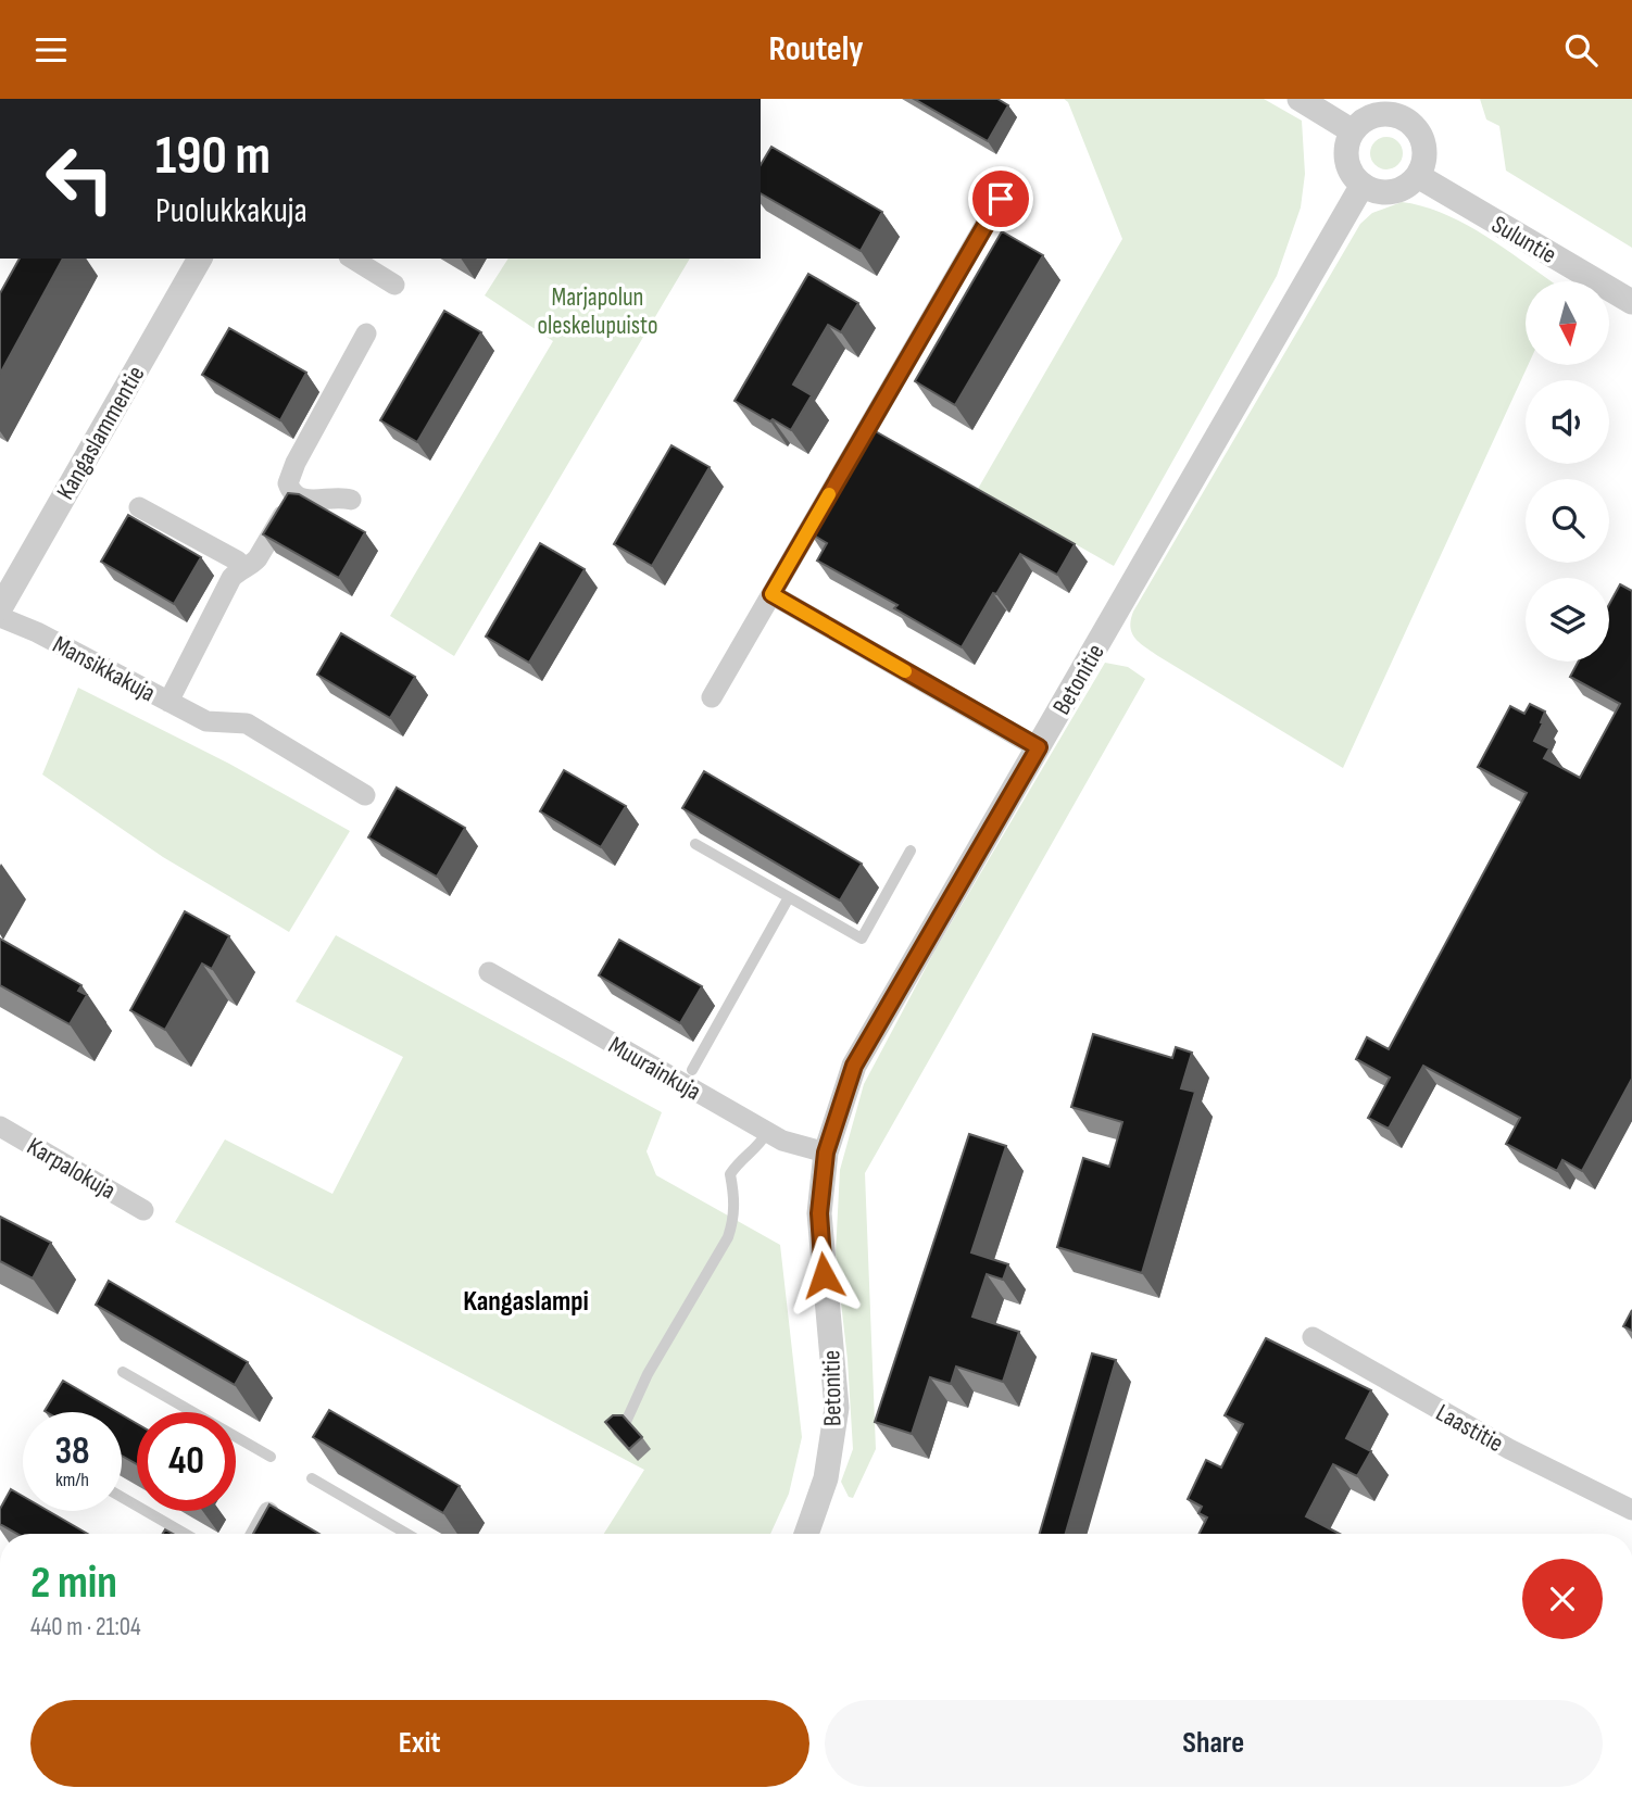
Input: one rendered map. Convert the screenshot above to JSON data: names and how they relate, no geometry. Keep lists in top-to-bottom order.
{
  "streets": {
    "street": [
      "Suluntie",
      "Kangaslammentie",
      "Mansikkakuja",
      "Betonitie",
      "Muurainkuja",
      "Karpalokuja",
      "Laastitie"
    ]
  },
  "crossings": [
    ["Suluntie", "Betonitie"],
    ["Betonitie", "Muurainkuja"]
  ],
  "districts": ["Kangaslampi"],
  "parks": ["Marjapolun oleskelupuisto"],
  "north": "bottom",
  "page": {
    "header": "Routely",
    "turn": ["190 m", "Puolukkakuja"],
    "speed": "38 km/h",
    "limit": "40",
    "heading": ["2 min", "440 m · 21:04"],
    "buttons": ["Exit", "Share"]
  }
}
